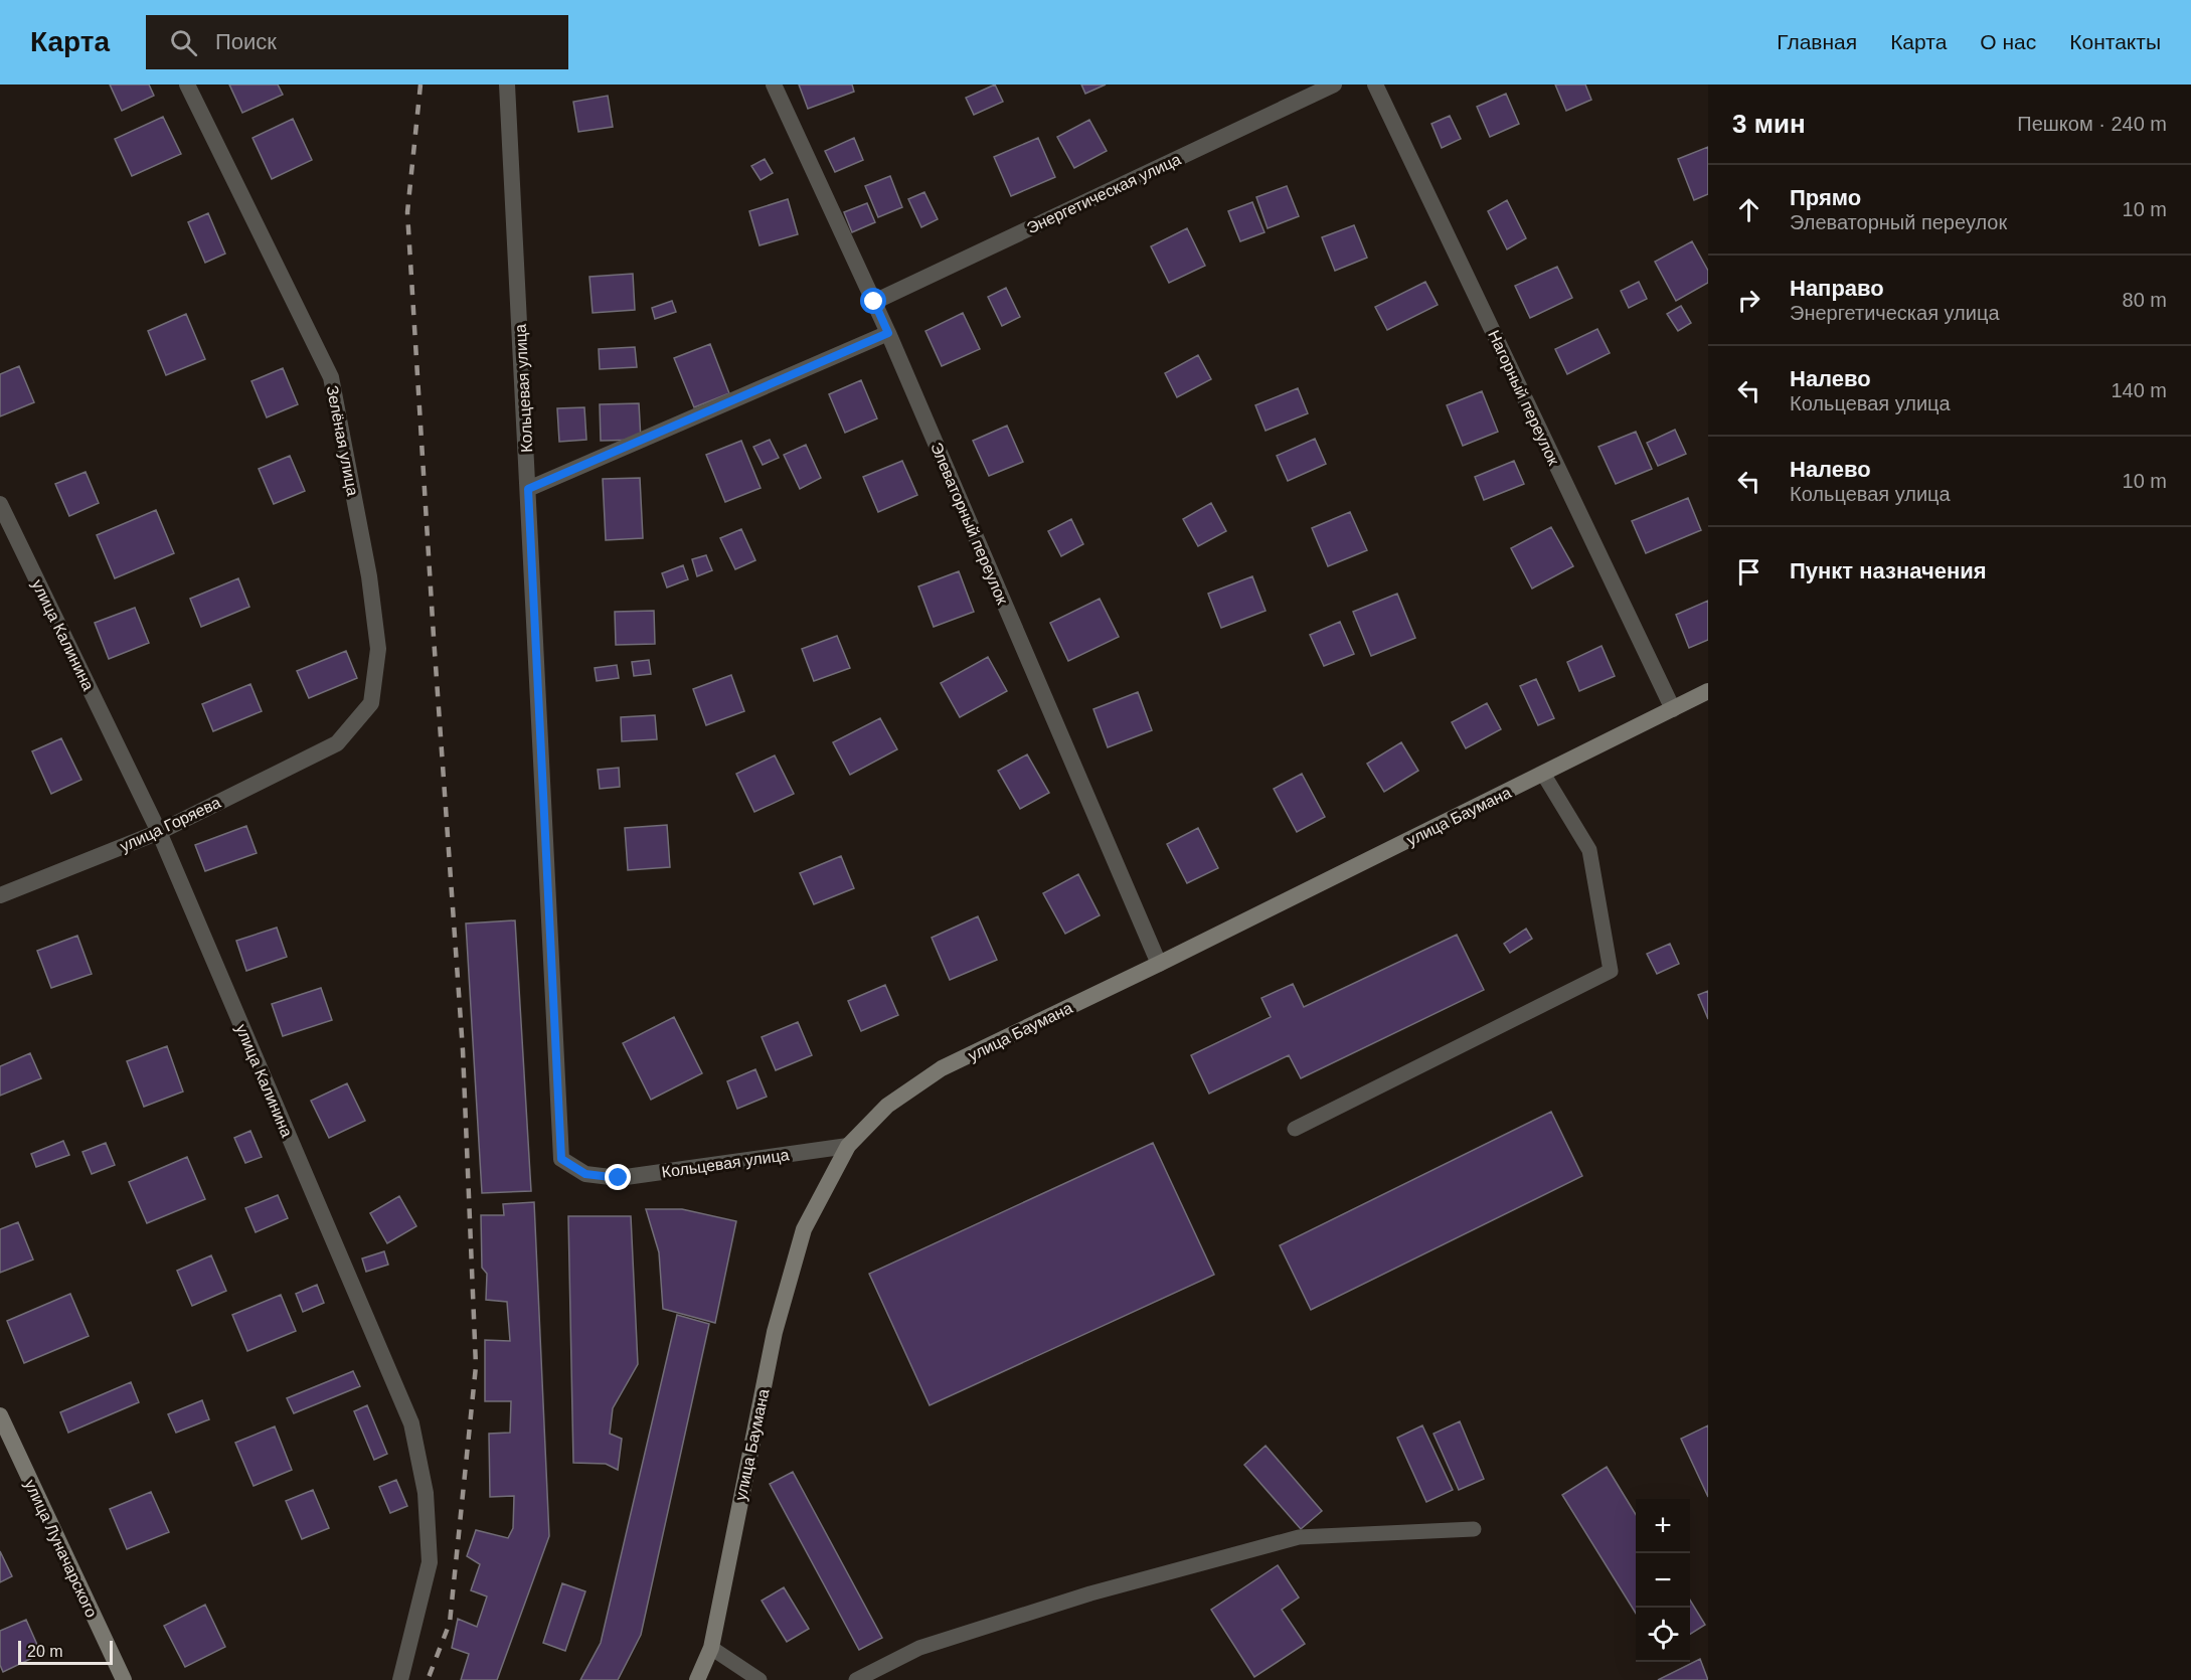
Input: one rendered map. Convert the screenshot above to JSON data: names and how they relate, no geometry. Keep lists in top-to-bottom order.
{
  "streets": {
    "main road": ["улица Баумана", "улица Луначарского"],
    "street": [
      "Энергетическая улица",
      "Кольцевая улица",
      "Нагорный переулок",
      "Зелёная улица",
      "Элеваторный переулок",
      "улица Калинина",
      "улица Горяева"
    ]
  },
  "crossings": [
    ["Энергетическая улица", "Элеваторный переулок"],
    ["Кольцевая улица", "улица Баумана"],
    ["Нагорный переулок", "улица Баумана"],
    ["Зелёная улица", "улица Горяева"],
    ["Элеваторный переулок", "улица Баумана"],
    ["улица Калинина", "улица Горяева"]
  ],
  "scale_bar": "20 m",
  "page": {
    "header": "Карта",
    "search": "Поиск",
    "nav": [
      "Главная",
      "Карта",
      "О нас",
      "Контакты"
    ],
    "heading": ["3 мин", "Пешком · 240 m"],
    "list": [
      ["Прямо", "Элеваторный переулок", "10 m"],
      ["Направо", "Энергетическая улица", "80 m"],
      ["Налево", "Кольцевая улица", "140 m"],
      ["Налево", "Кольцевая улица", "10 m"],
      "Пункт назначения"
    ],
    "map_buttons": ["+", "−"],
    "scale": "20 m"
  }
}
